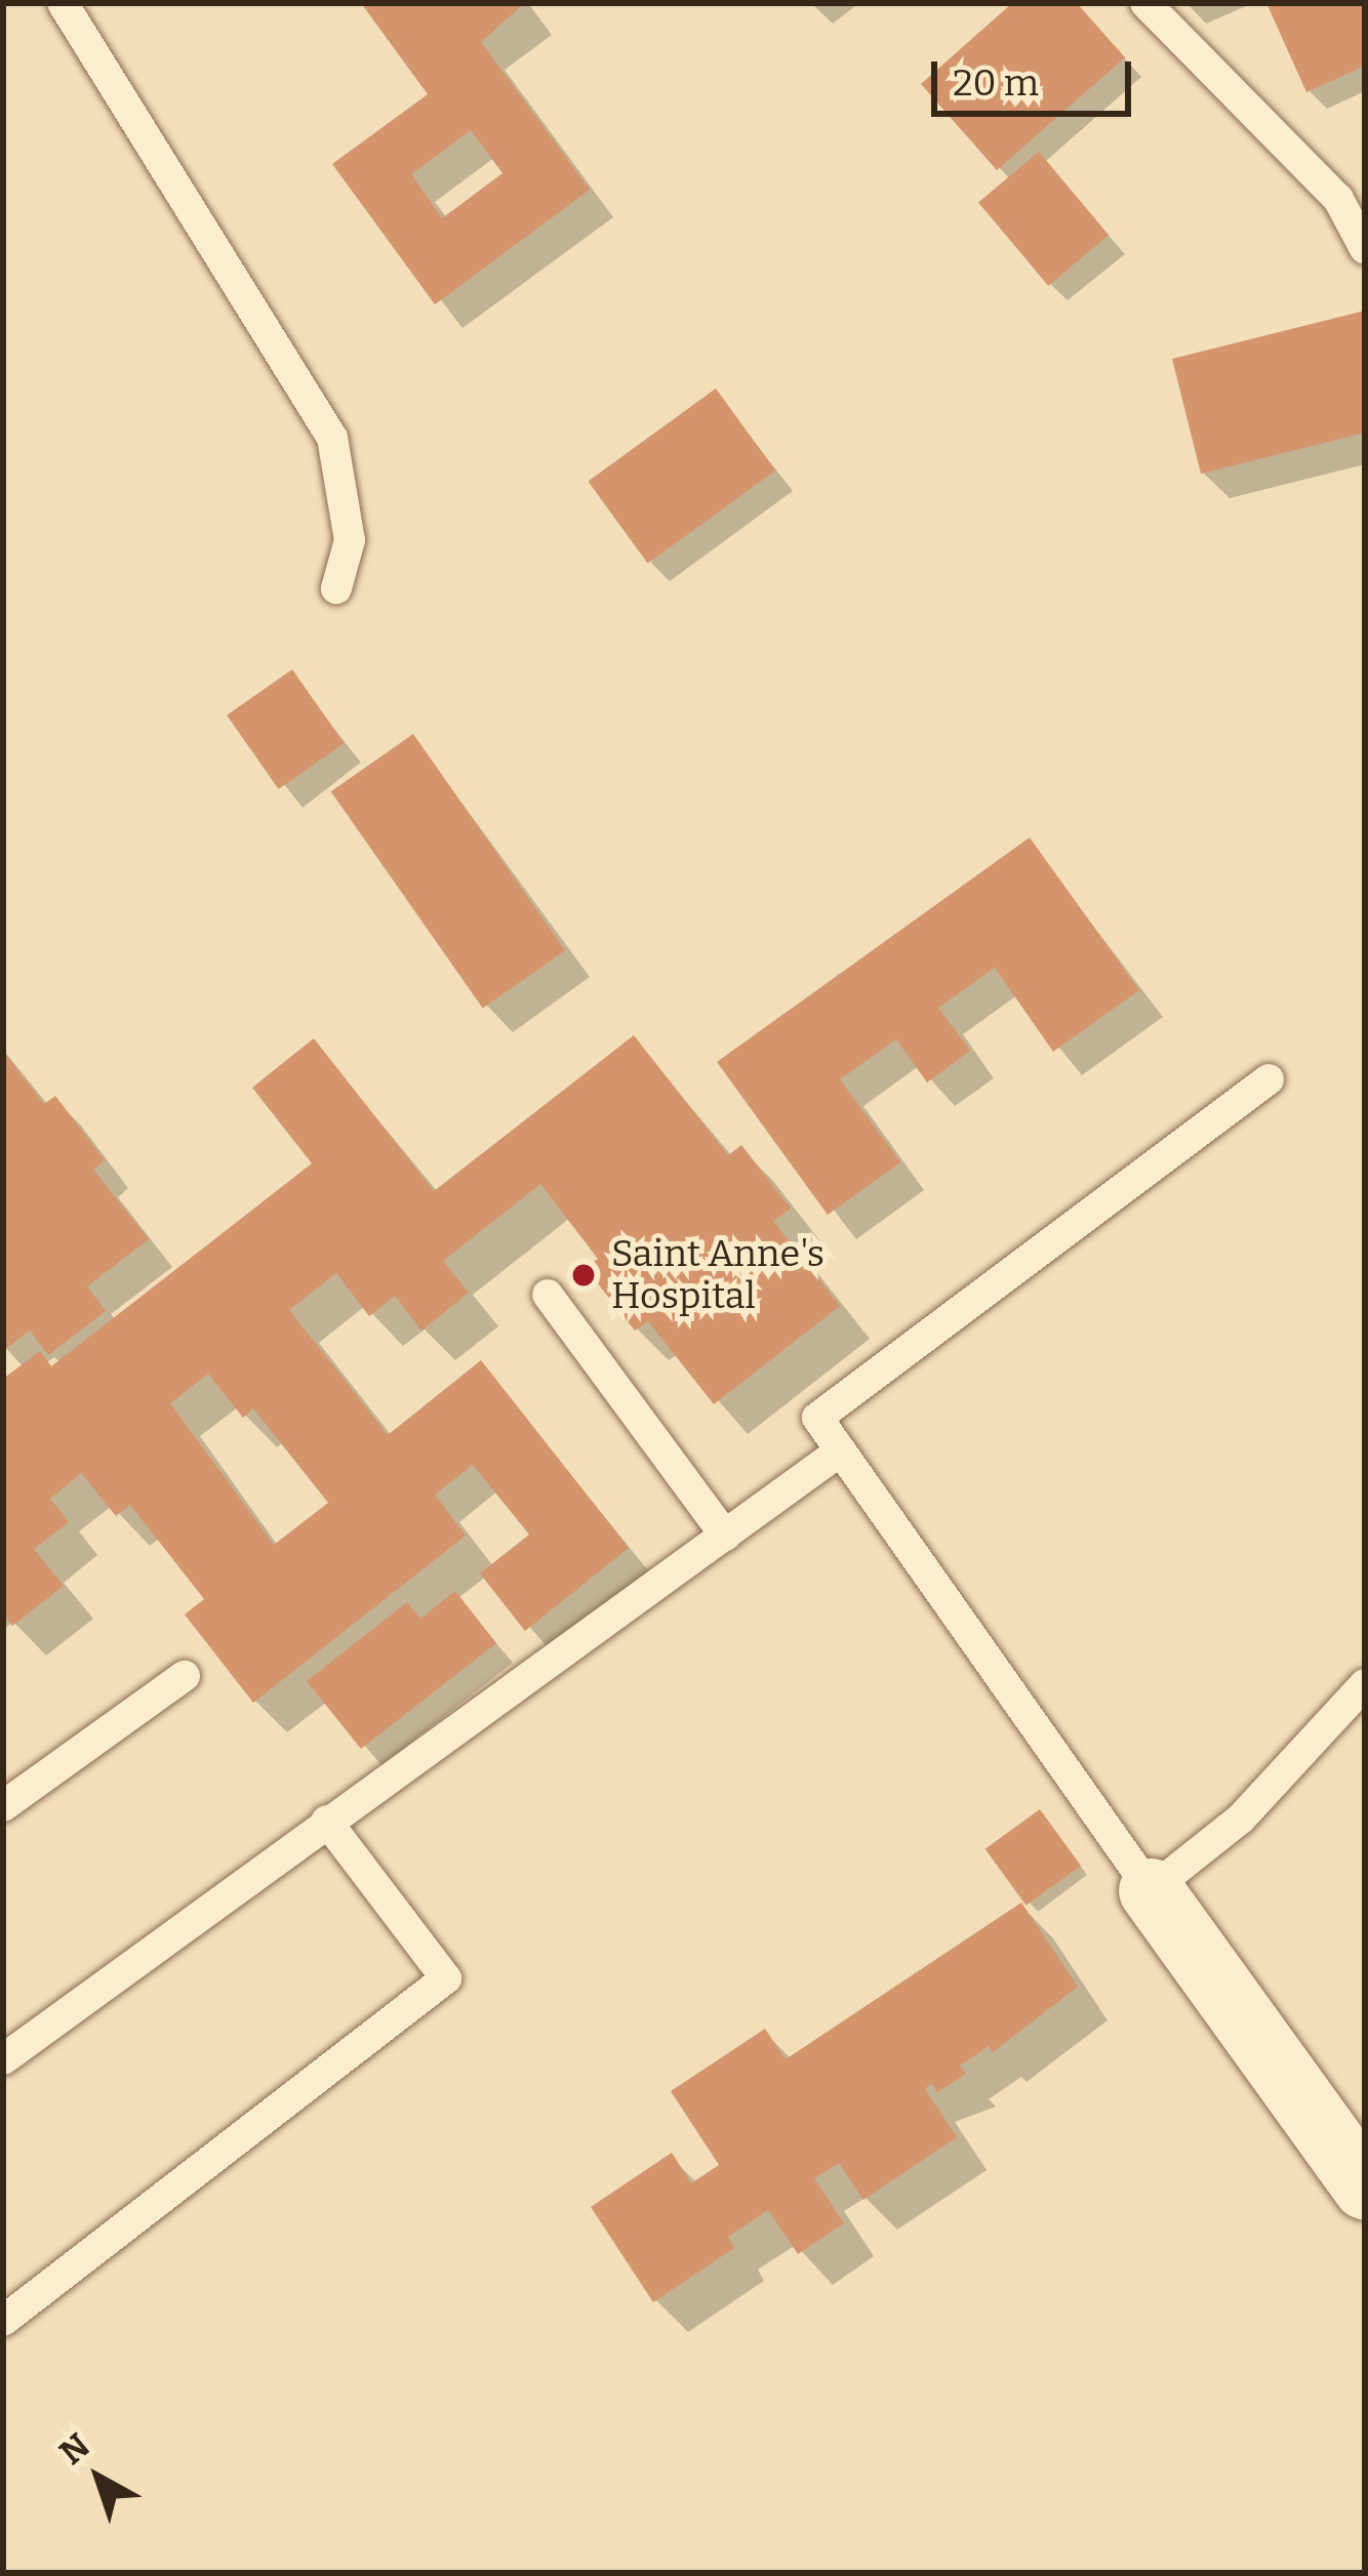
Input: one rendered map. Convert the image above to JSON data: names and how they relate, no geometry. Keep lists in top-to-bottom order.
{
  "places": ["Saint Anne's Hospital"],
  "scale_bar": "20 m",
  "north": "top left"
}
